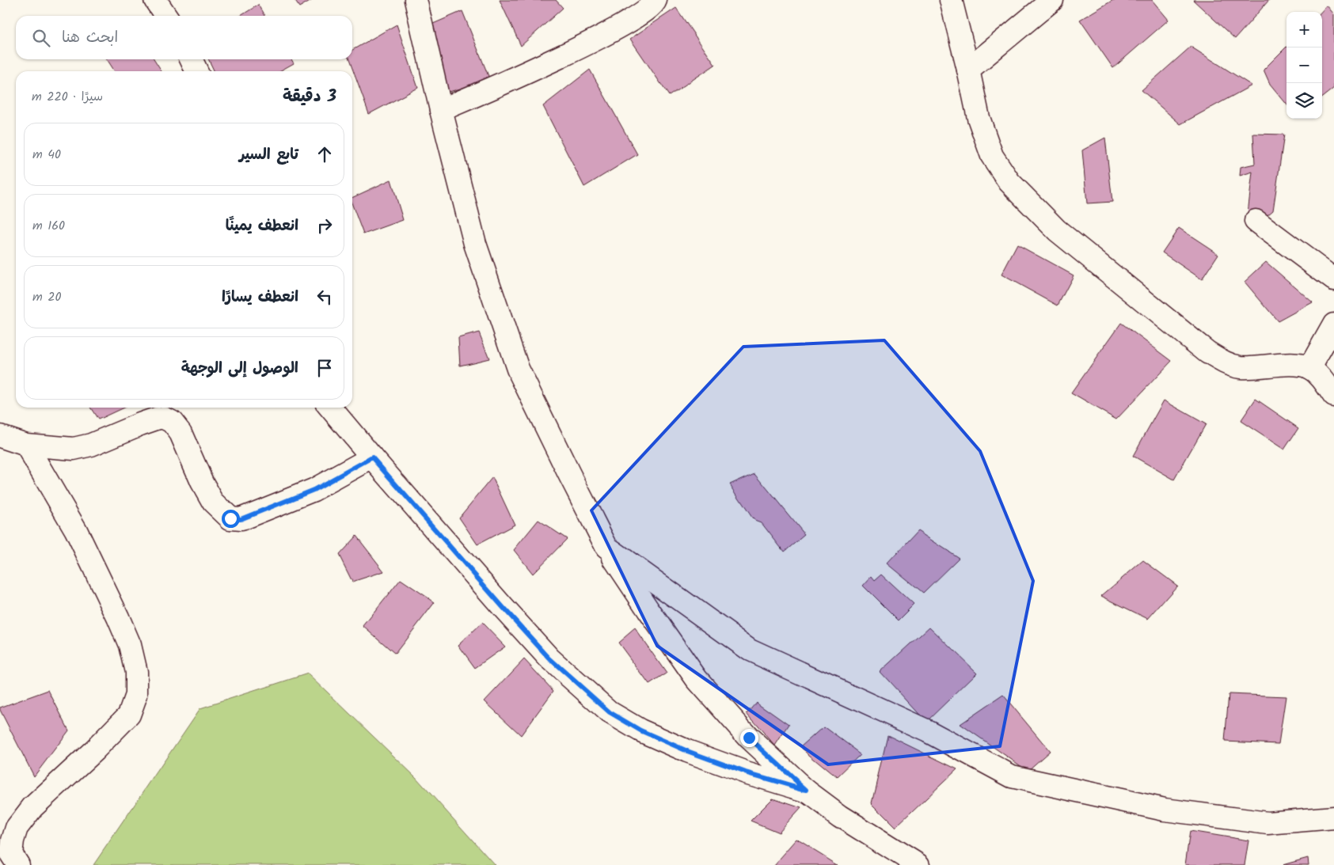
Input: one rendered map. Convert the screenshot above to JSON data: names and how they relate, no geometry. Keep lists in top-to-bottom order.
{
  "page": {
    "map_buttons": ["+", "−"],
    "search": "ابحث هنا",
    "heading": ["3 دقيقة", "سيرًا · 220 m"],
    "list": [
      ["تابع السير", "40 m"],
      ["انعطف يمينًا", "160 m"],
      ["انعطف يسارًا", "20 m"],
      "الوصول إلى الوجهة"
    ]
  }
}
